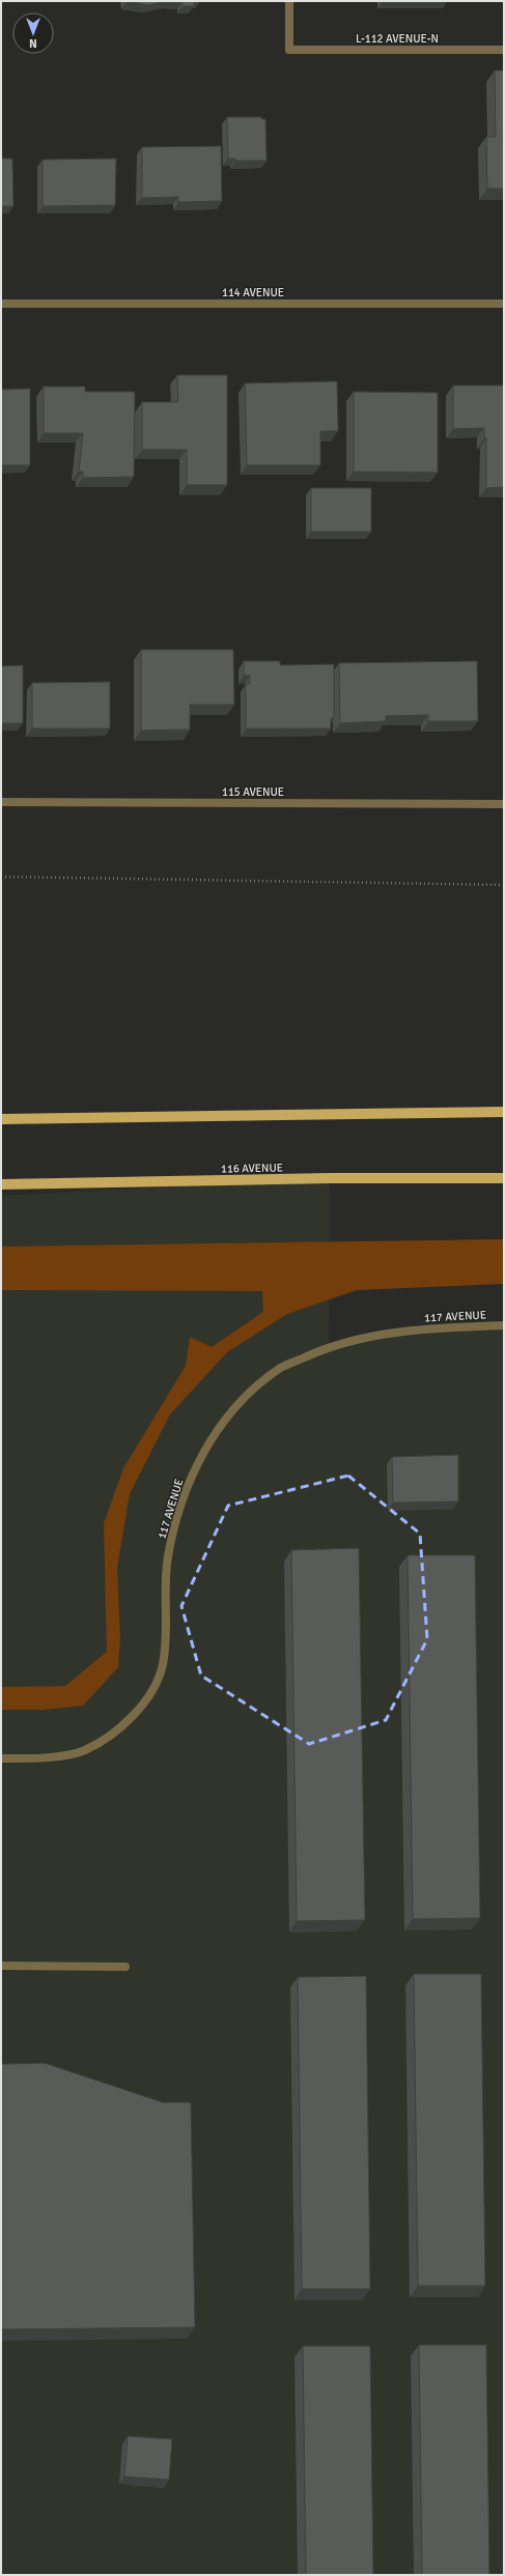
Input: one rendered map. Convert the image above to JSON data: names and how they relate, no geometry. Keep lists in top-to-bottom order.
{
  "streets": {
    "main road": ["116 AVENUE"],
    "street": [
      "L-112 AVENUE-N",
      "114 AVENUE",
      "115 AVENUE",
      "117 AVENUE"
    ]
  },
  "north": "bottom"
}
